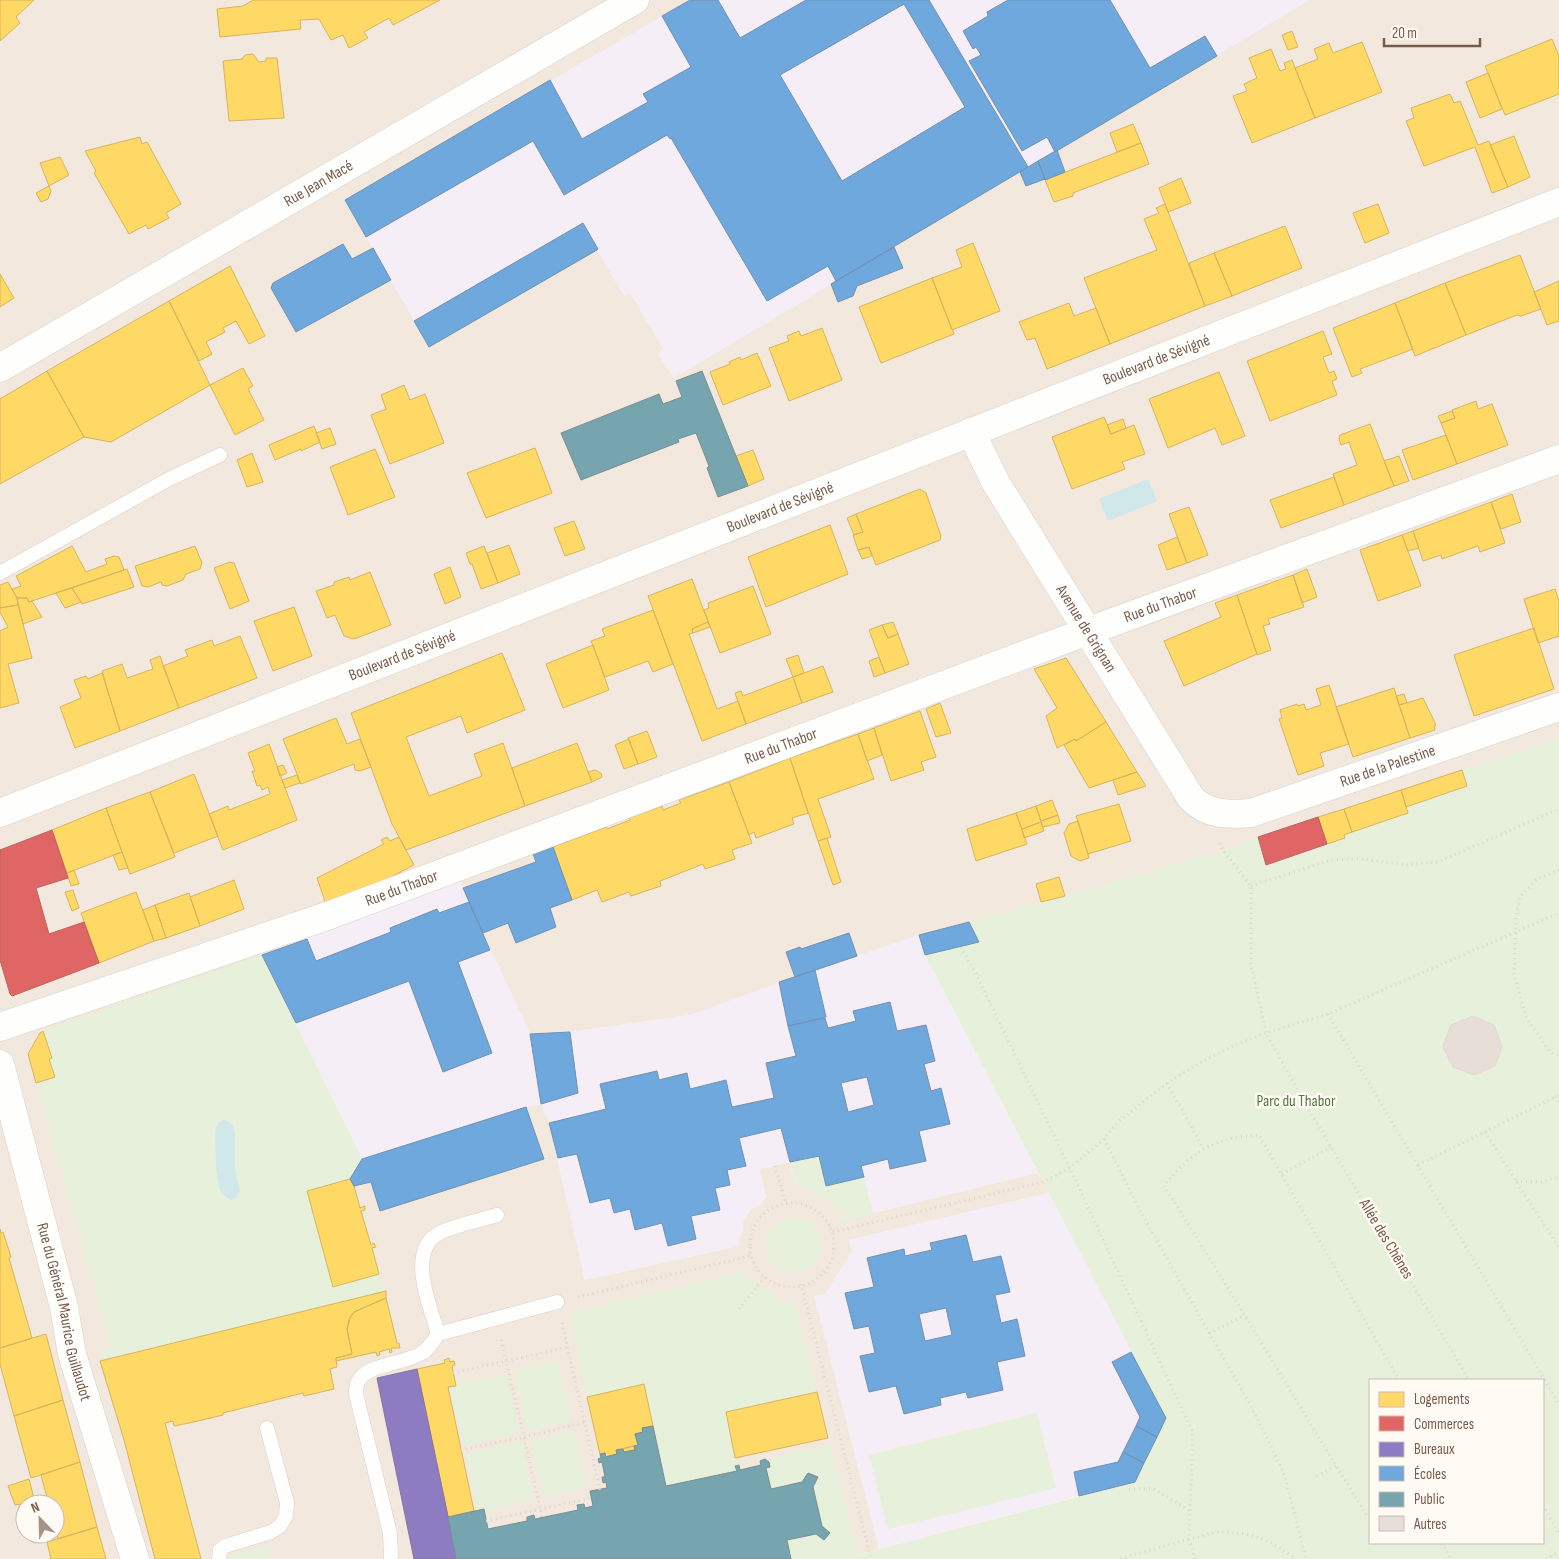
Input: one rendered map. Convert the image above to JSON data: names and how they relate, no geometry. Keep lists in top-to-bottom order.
{
  "streets": {
    "street": [
      "Rue Jean Macé",
      "Boulevard de Sévigné",
      "Rue du Thabor",
      "Avenue de Grignan",
      "Rue de la Palestine",
      "Rue du Général Maurice Guillaudot"
    ],
    "path": ["Allée des Chênes"]
  },
  "crossings": [
    ["Boulevard de Sévigné", "Avenue de Grignan"],
    ["Rue du Thabor", "Avenue de Grignan"],
    ["Avenue de Grignan", "Rue de la Palestine"]
  ],
  "parks": ["Parc du Thabor"],
  "legend": [
    "Logements",
    "Commerces",
    "Bureaux",
    "Écoles",
    "Public",
    "Autres"
  ],
  "scale_bar": "20 m",
  "north": "top left"
}
